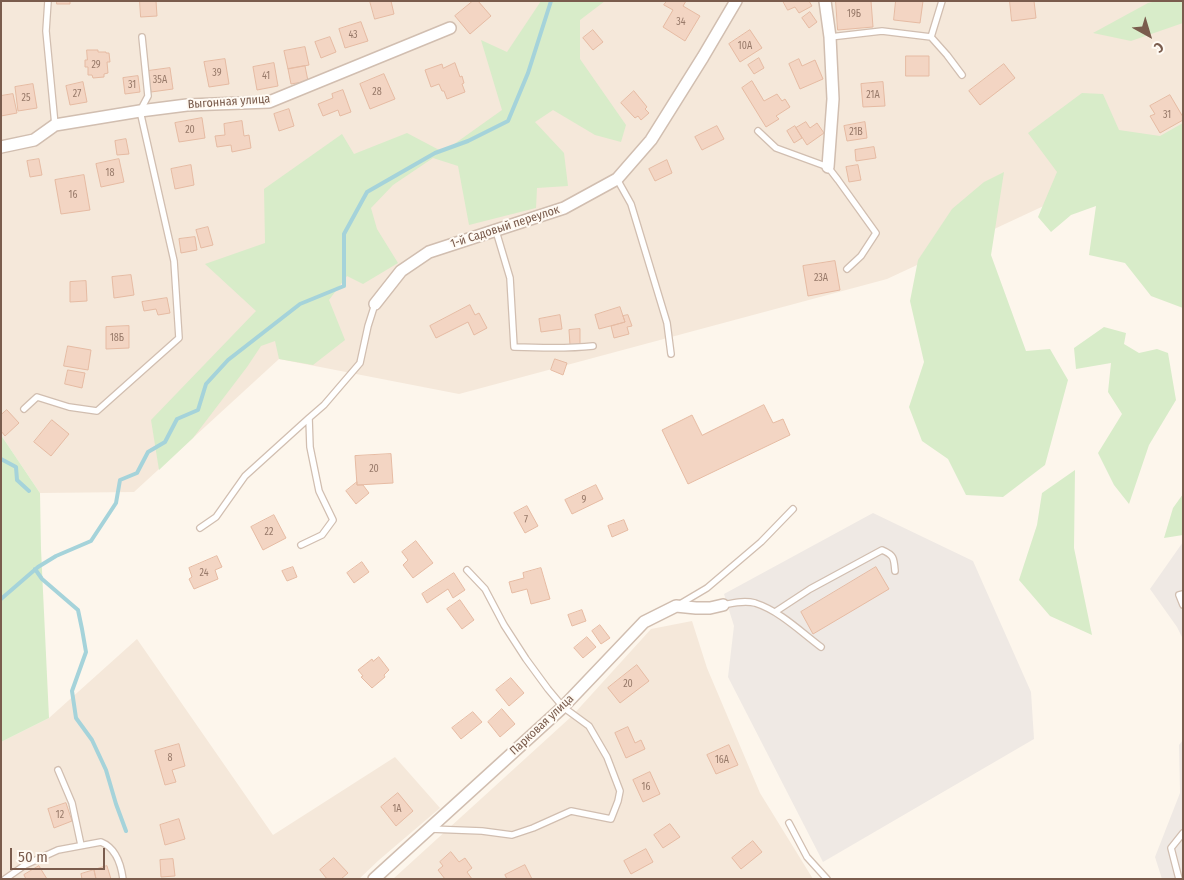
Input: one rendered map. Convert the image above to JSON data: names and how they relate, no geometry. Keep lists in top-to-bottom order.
{
  "streets": {
    "street": ["Выгонная улица", "1-й Садовый переулок", "Парковая улица"]
  },
  "house_numbers": [
    "19Б",
    "34",
    "43",
    "10А",
    "29",
    "39",
    "41",
    "35А",
    "31",
    "28",
    "27",
    "21А",
    "25",
    "31",
    "20",
    "21В",
    "18",
    "16",
    "23А",
    "18Б",
    "20",
    "9",
    "7",
    "22",
    "24",
    "20",
    "8",
    "16А",
    "16",
    "1А",
    "12"
  ],
  "scale_bar": "50 m",
  "north": "bottom right"
}
